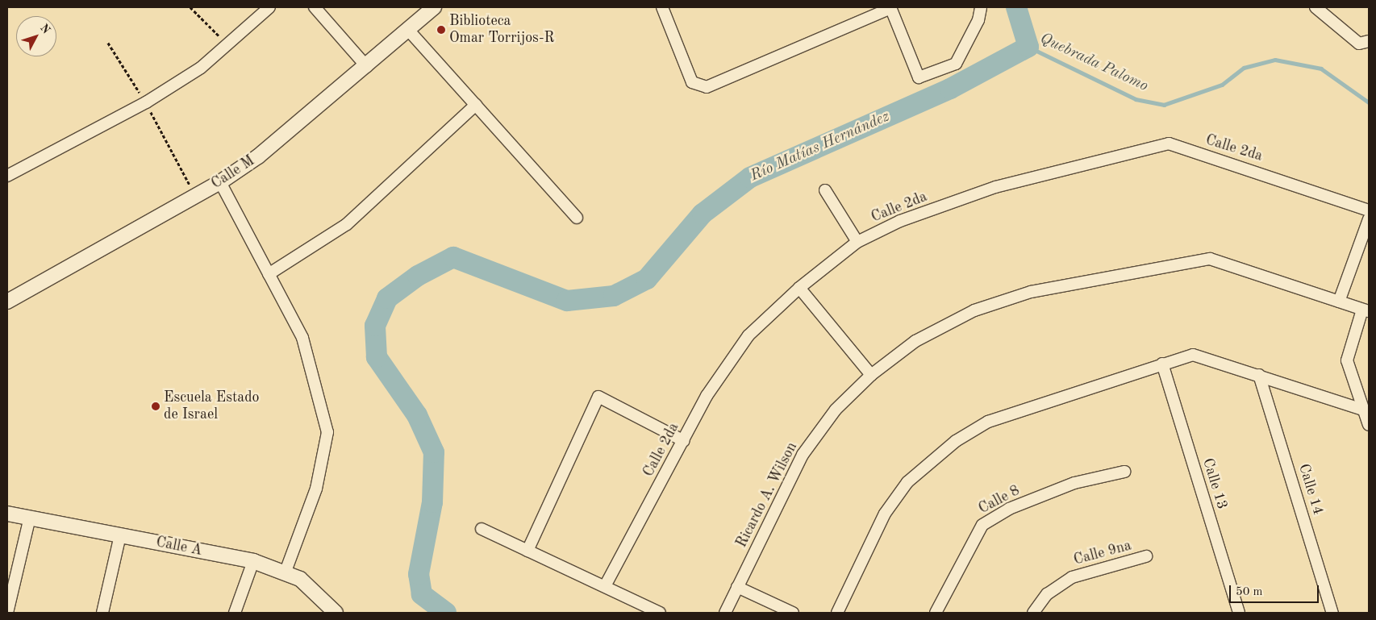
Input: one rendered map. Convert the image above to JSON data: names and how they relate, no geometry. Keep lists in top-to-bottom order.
{
  "streets": {
    "street": [
      "Calle 2da",
      "Calle M",
      "Calle 13",
      "Calle 14",
      "Ricardo A. Wilson",
      "Calle 8",
      "Calle A",
      "Calle 9na"
    ]
  },
  "water": ["Quebrada Palomo", "Río Matías Hernández"],
  "places": ["Biblioteca Omar Torrijos-R", "Escuela Estado de Israel"],
  "scale_bar": "50 m",
  "north": "top right"
}
